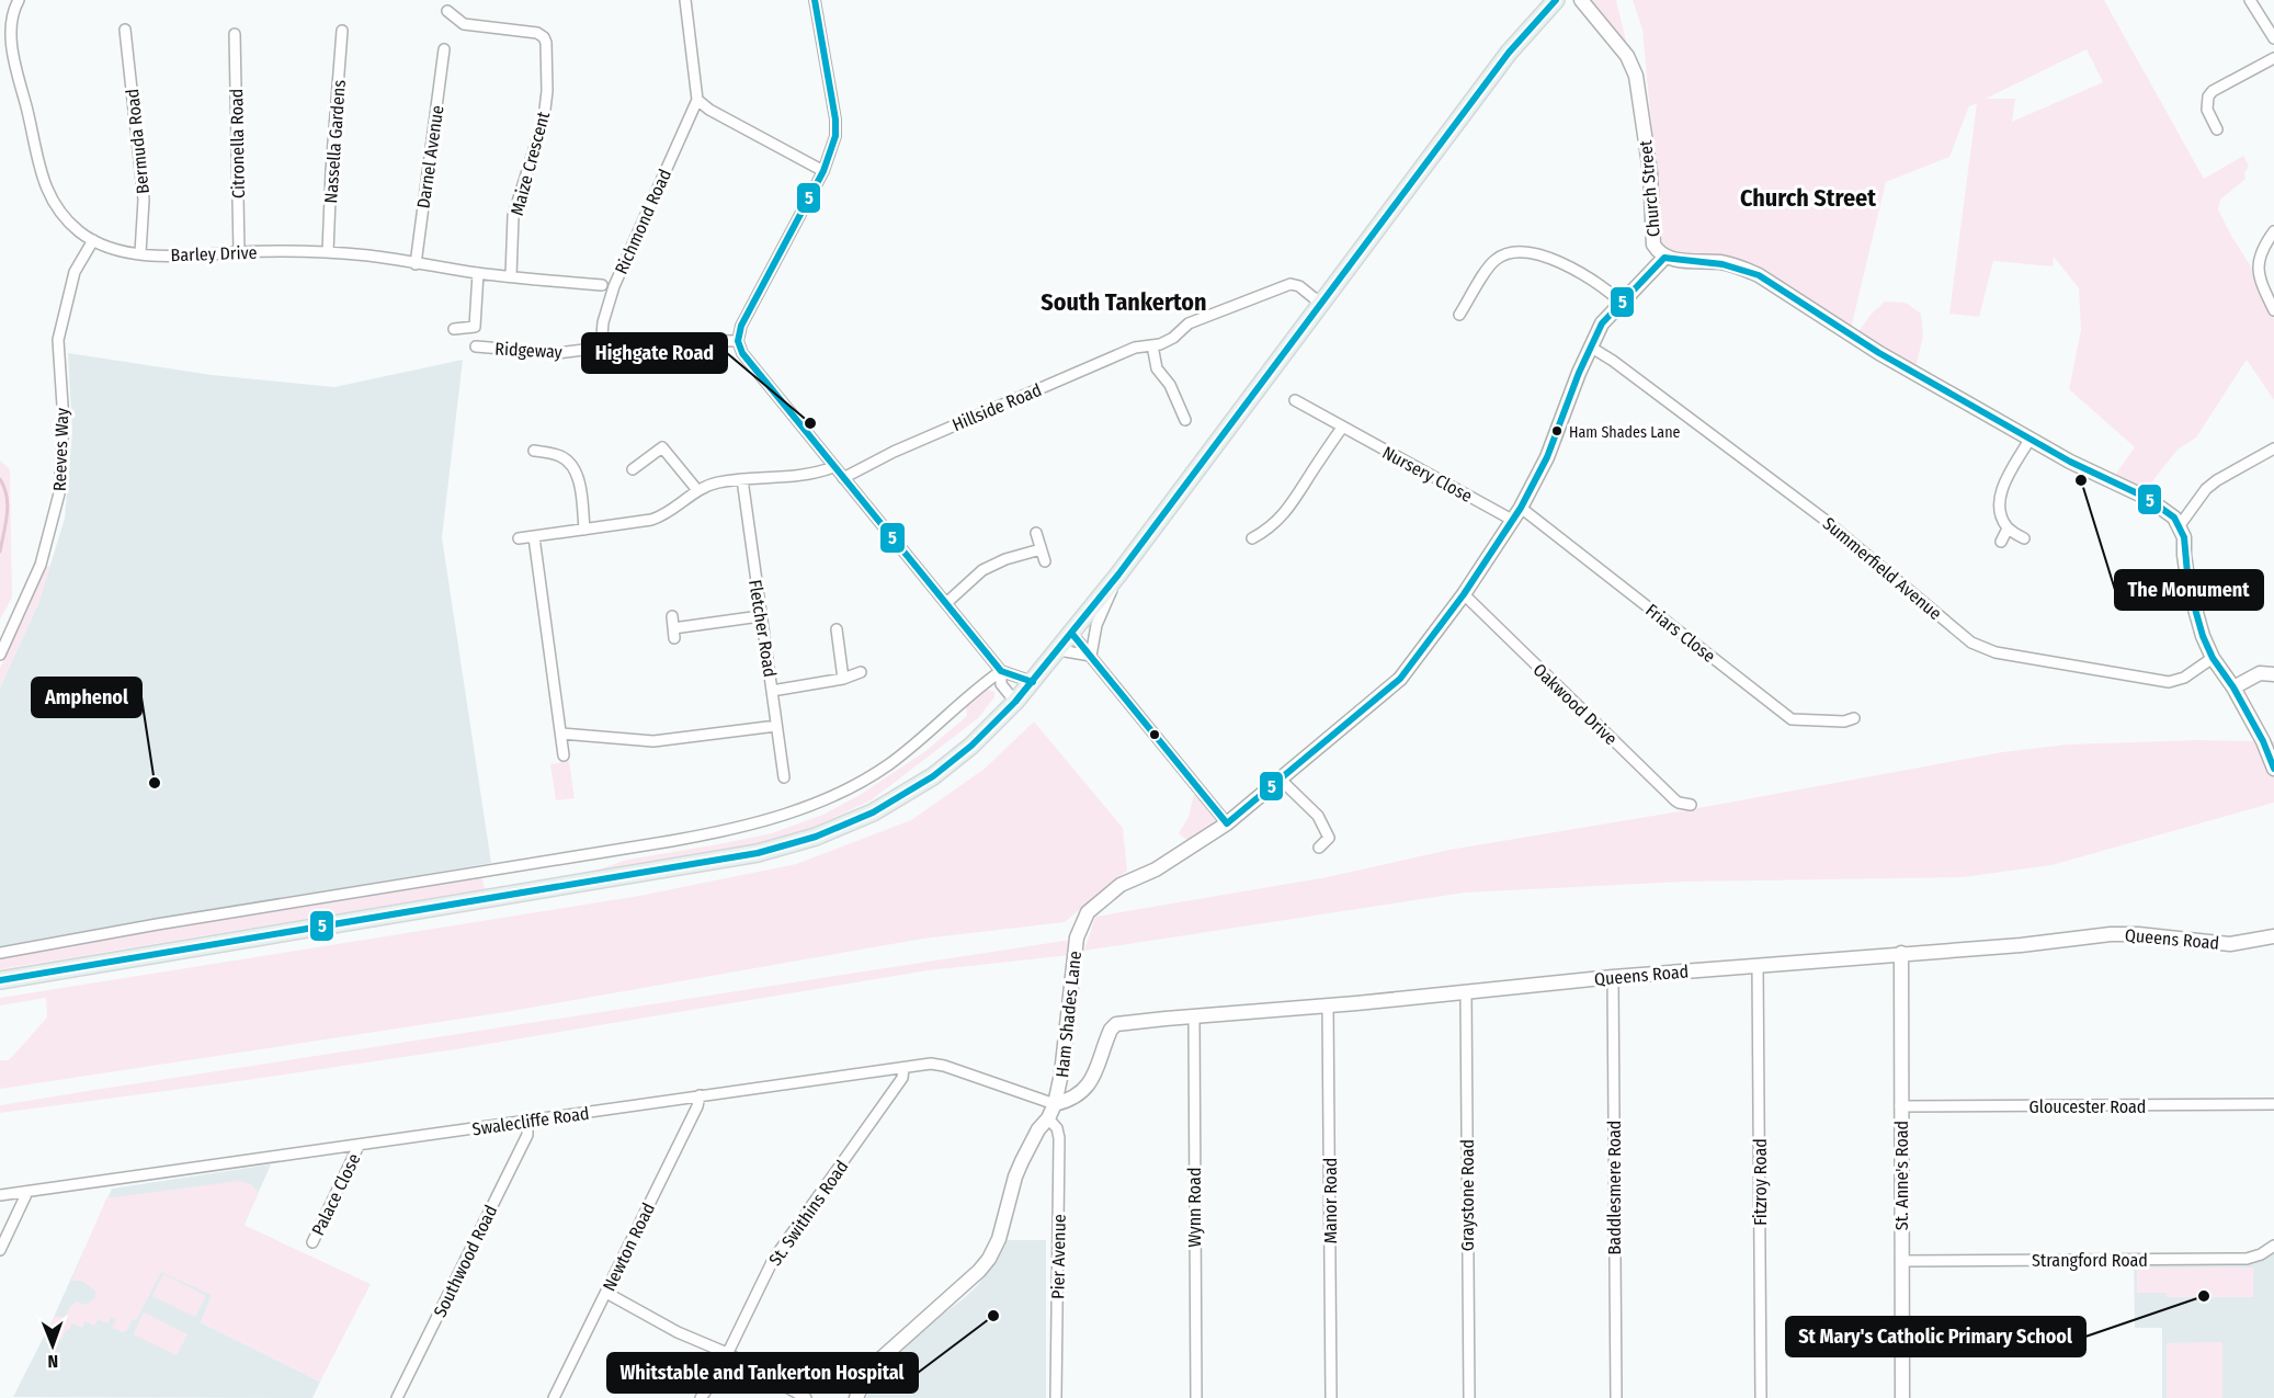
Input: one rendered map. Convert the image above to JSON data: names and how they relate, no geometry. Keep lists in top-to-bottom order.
{
  "streets": {
    "street": [
      "Bermuda Road",
      "Nassella Gardens",
      "Citronella Road",
      "Darnel Avenue",
      "Maize Crescent",
      "Church Street",
      "Richmond Road",
      "Barley Drive",
      "Ridgeway",
      "Hillside Road",
      "Reeves Way",
      "Nursery Close",
      "Summerfield Avenue",
      "Fletcher Road",
      "Friars Close",
      "Oakwood Drive",
      "Queens Road",
      "Ham Shades Lane",
      "Gloucester Road",
      "Swalecliffe Road",
      "St. Anne's Road",
      "Fitzroy Road",
      "Baddlesmere Road",
      "Palace Close",
      "Graystone Road",
      "Manor Road",
      "Wynn Road",
      "St. Swithins Road",
      "Newton Road",
      "Pier Avenue",
      "Strangford Road",
      "Southwood Road"
    ]
  },
  "crossings": [
    ["Bermuda Road", "Barley Drive"],
    ["Nassella Gardens", "Barley Drive"],
    ["Citronella Road", "Barley Drive"],
    ["Darnel Avenue", "Barley Drive"],
    ["Maize Crescent", "Barley Drive"],
    ["Church Street", "Ham Shades Lane"],
    ["Richmond Road", "Ridgeway"],
    ["Barley Drive", "Reeves Way"],
    ["Nursery Close", "Ham Shades Lane"],
    ["Summerfield Avenue", "Ham Shades Lane"],
    ["Friars Close", "Ham Shades Lane"],
    ["Oakwood Drive", "Ham Shades Lane"],
    ["Queens Road", "Ham Shades Lane"],
    ["Queens Road", "Swalecliffe Road"],
    ["Queens Road", "St. Anne's Road"],
    ["Queens Road", "Fitzroy Road"],
    ["Queens Road", "Baddlesmere Road"],
    ["Queens Road", "Graystone Road"],
    ["Queens Road", "Manor Road"],
    ["Queens Road", "Wynn Road"],
    ["Ham Shades Lane", "Swalecliffe Road"],
    ["Ham Shades Lane", "Pier Avenue"],
    ["Gloucester Road", "St. Anne's Road"],
    ["Swalecliffe Road", "Palace Close"],
    ["Swalecliffe Road", "St. Swithins Road"],
    ["Swalecliffe Road", "Newton Road"],
    ["Swalecliffe Road", "Southwood Road"],
    ["St. Anne's Road", "Strangford Road"]
  ],
  "districts": ["Church Street", "South Tankerton"],
  "places": [
    "Highgate Road",
    "Ham Shades Lane",
    "The Monument",
    "Amphenol",
    "St Mary's Catholic Primary School",
    "Whitstable and Tankerton Hospital"
  ],
  "lines": ["transit line 5"],
  "north": "bottom"
}
